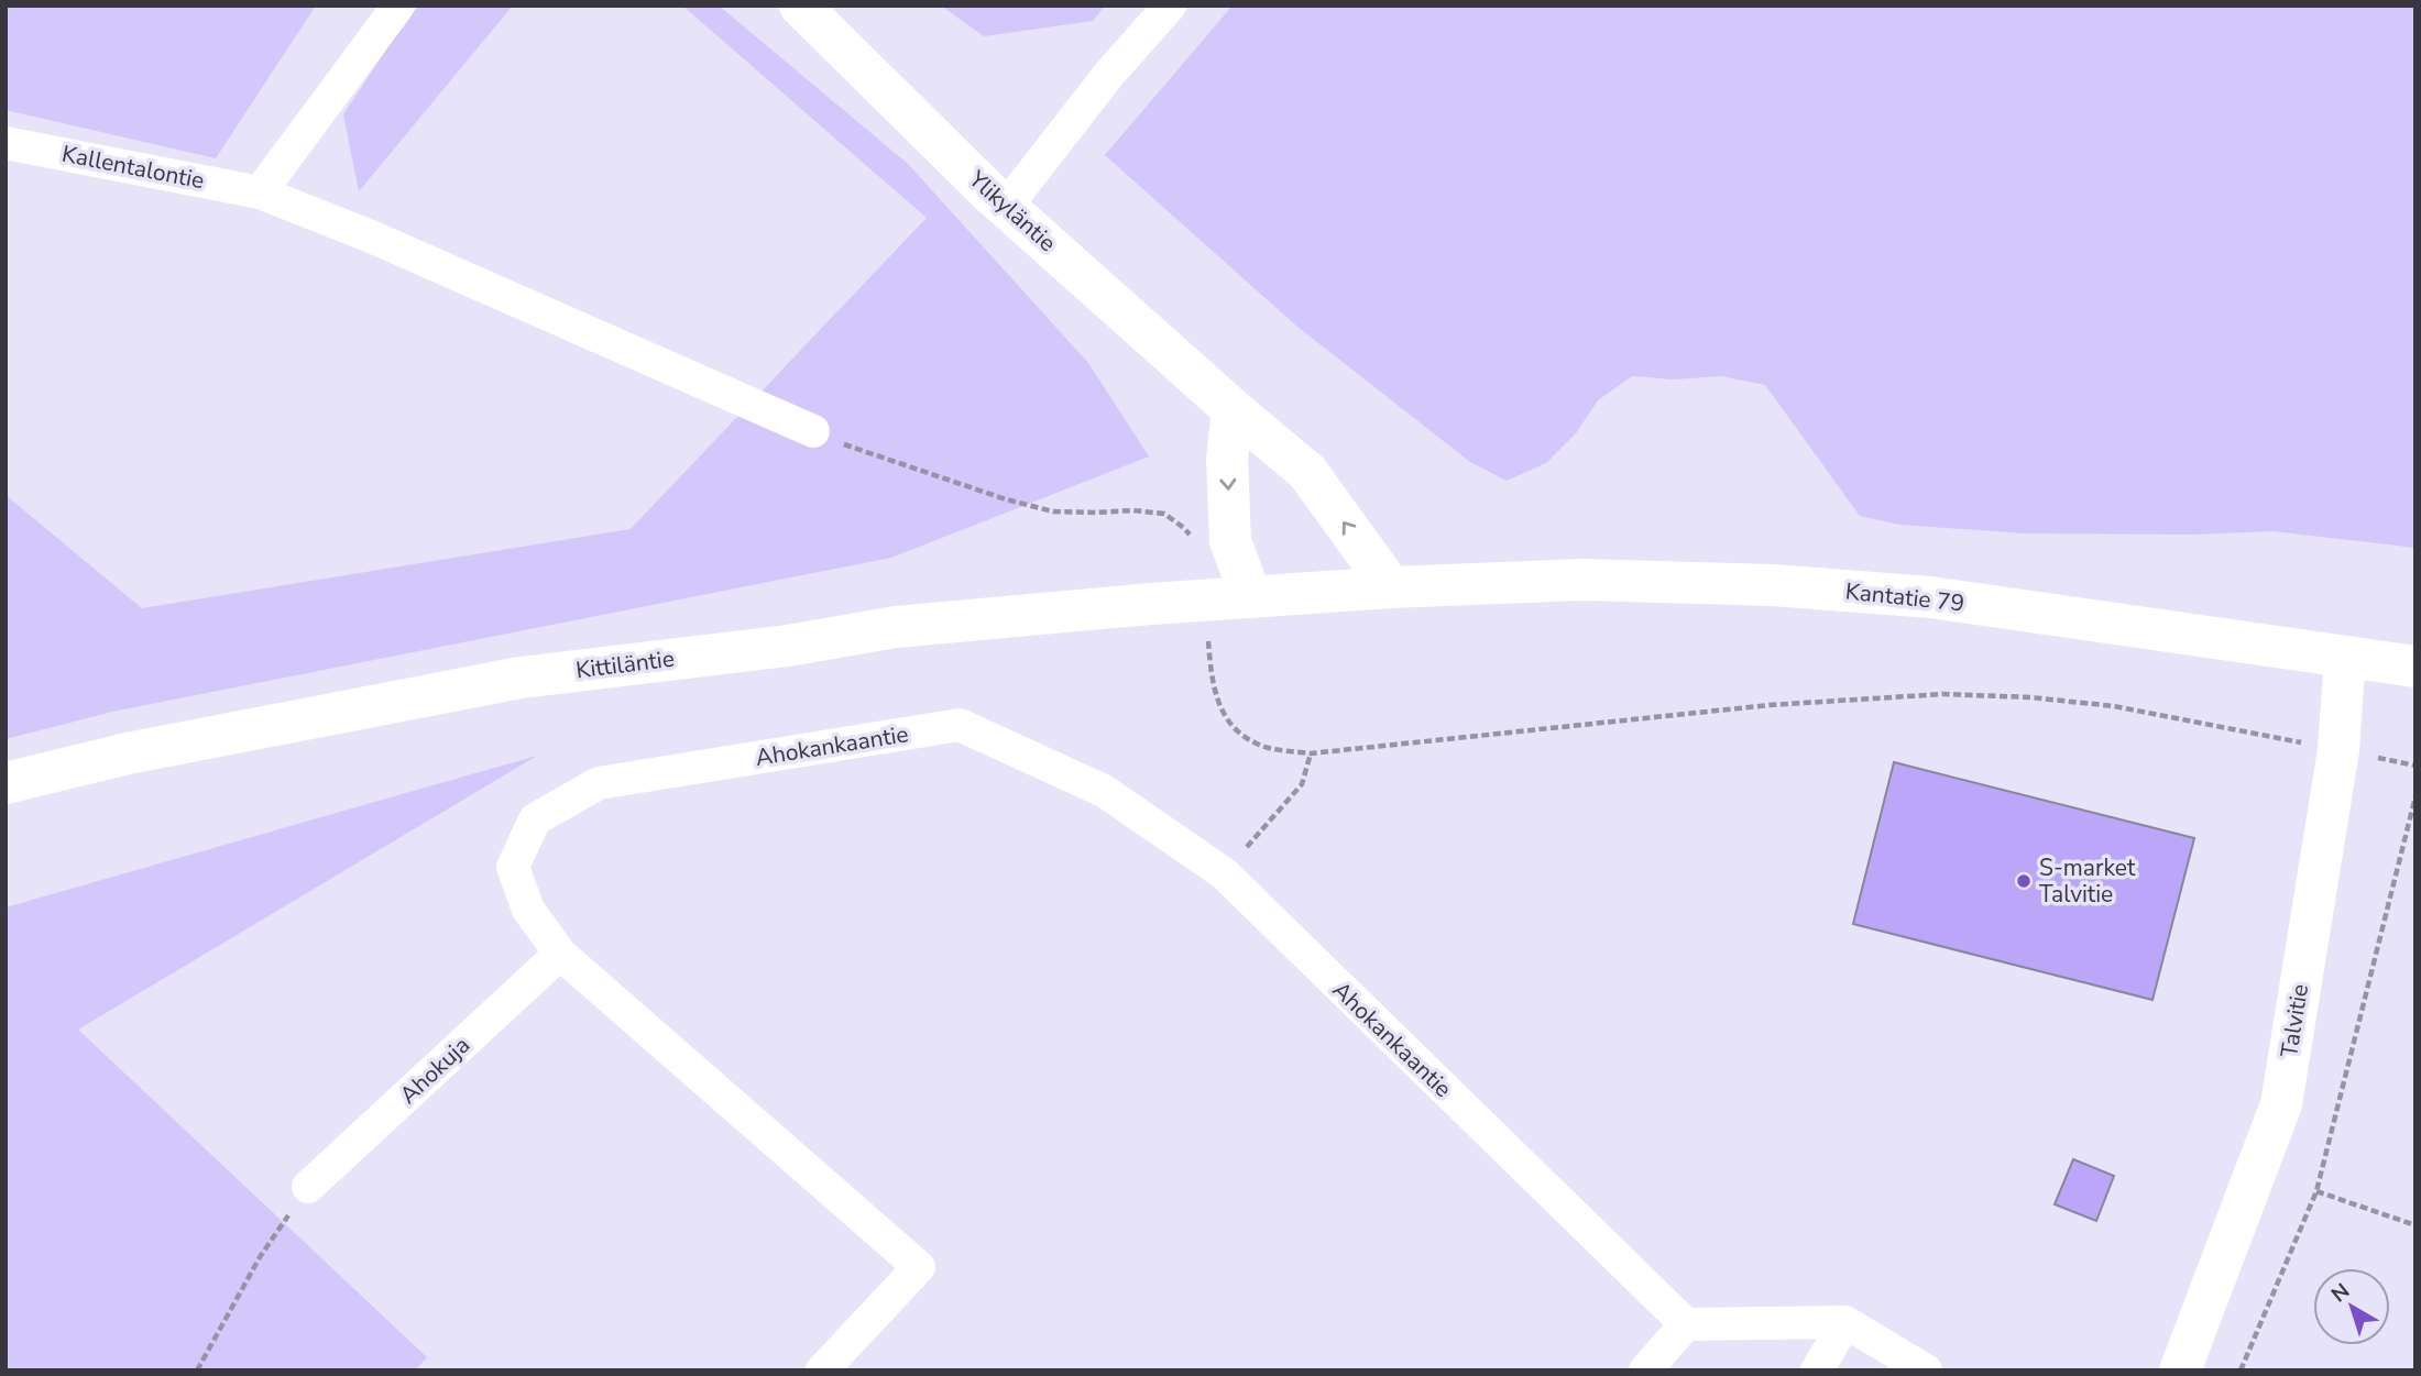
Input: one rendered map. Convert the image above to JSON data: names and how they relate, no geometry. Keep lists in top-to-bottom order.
{
  "streets": {
    "main road": [
      "Ylikyläntie",
      "Kantatie 79",
      "Kittiläntie",
      "Talvitie"
    ],
    "street": ["Kallentalontie", "Ahokankaantie", "Ahokuja"]
  },
  "crossings": [
    ["Ylikyläntie", "Kantatie 79"],
    ["Kantatie 79", "Kittiläntie"],
    ["Kantatie 79", "Talvitie"],
    ["Ahokankaantie", "Ahokuja"]
  ],
  "places": ["S-market Talvitie"],
  "north": "top left"
}
